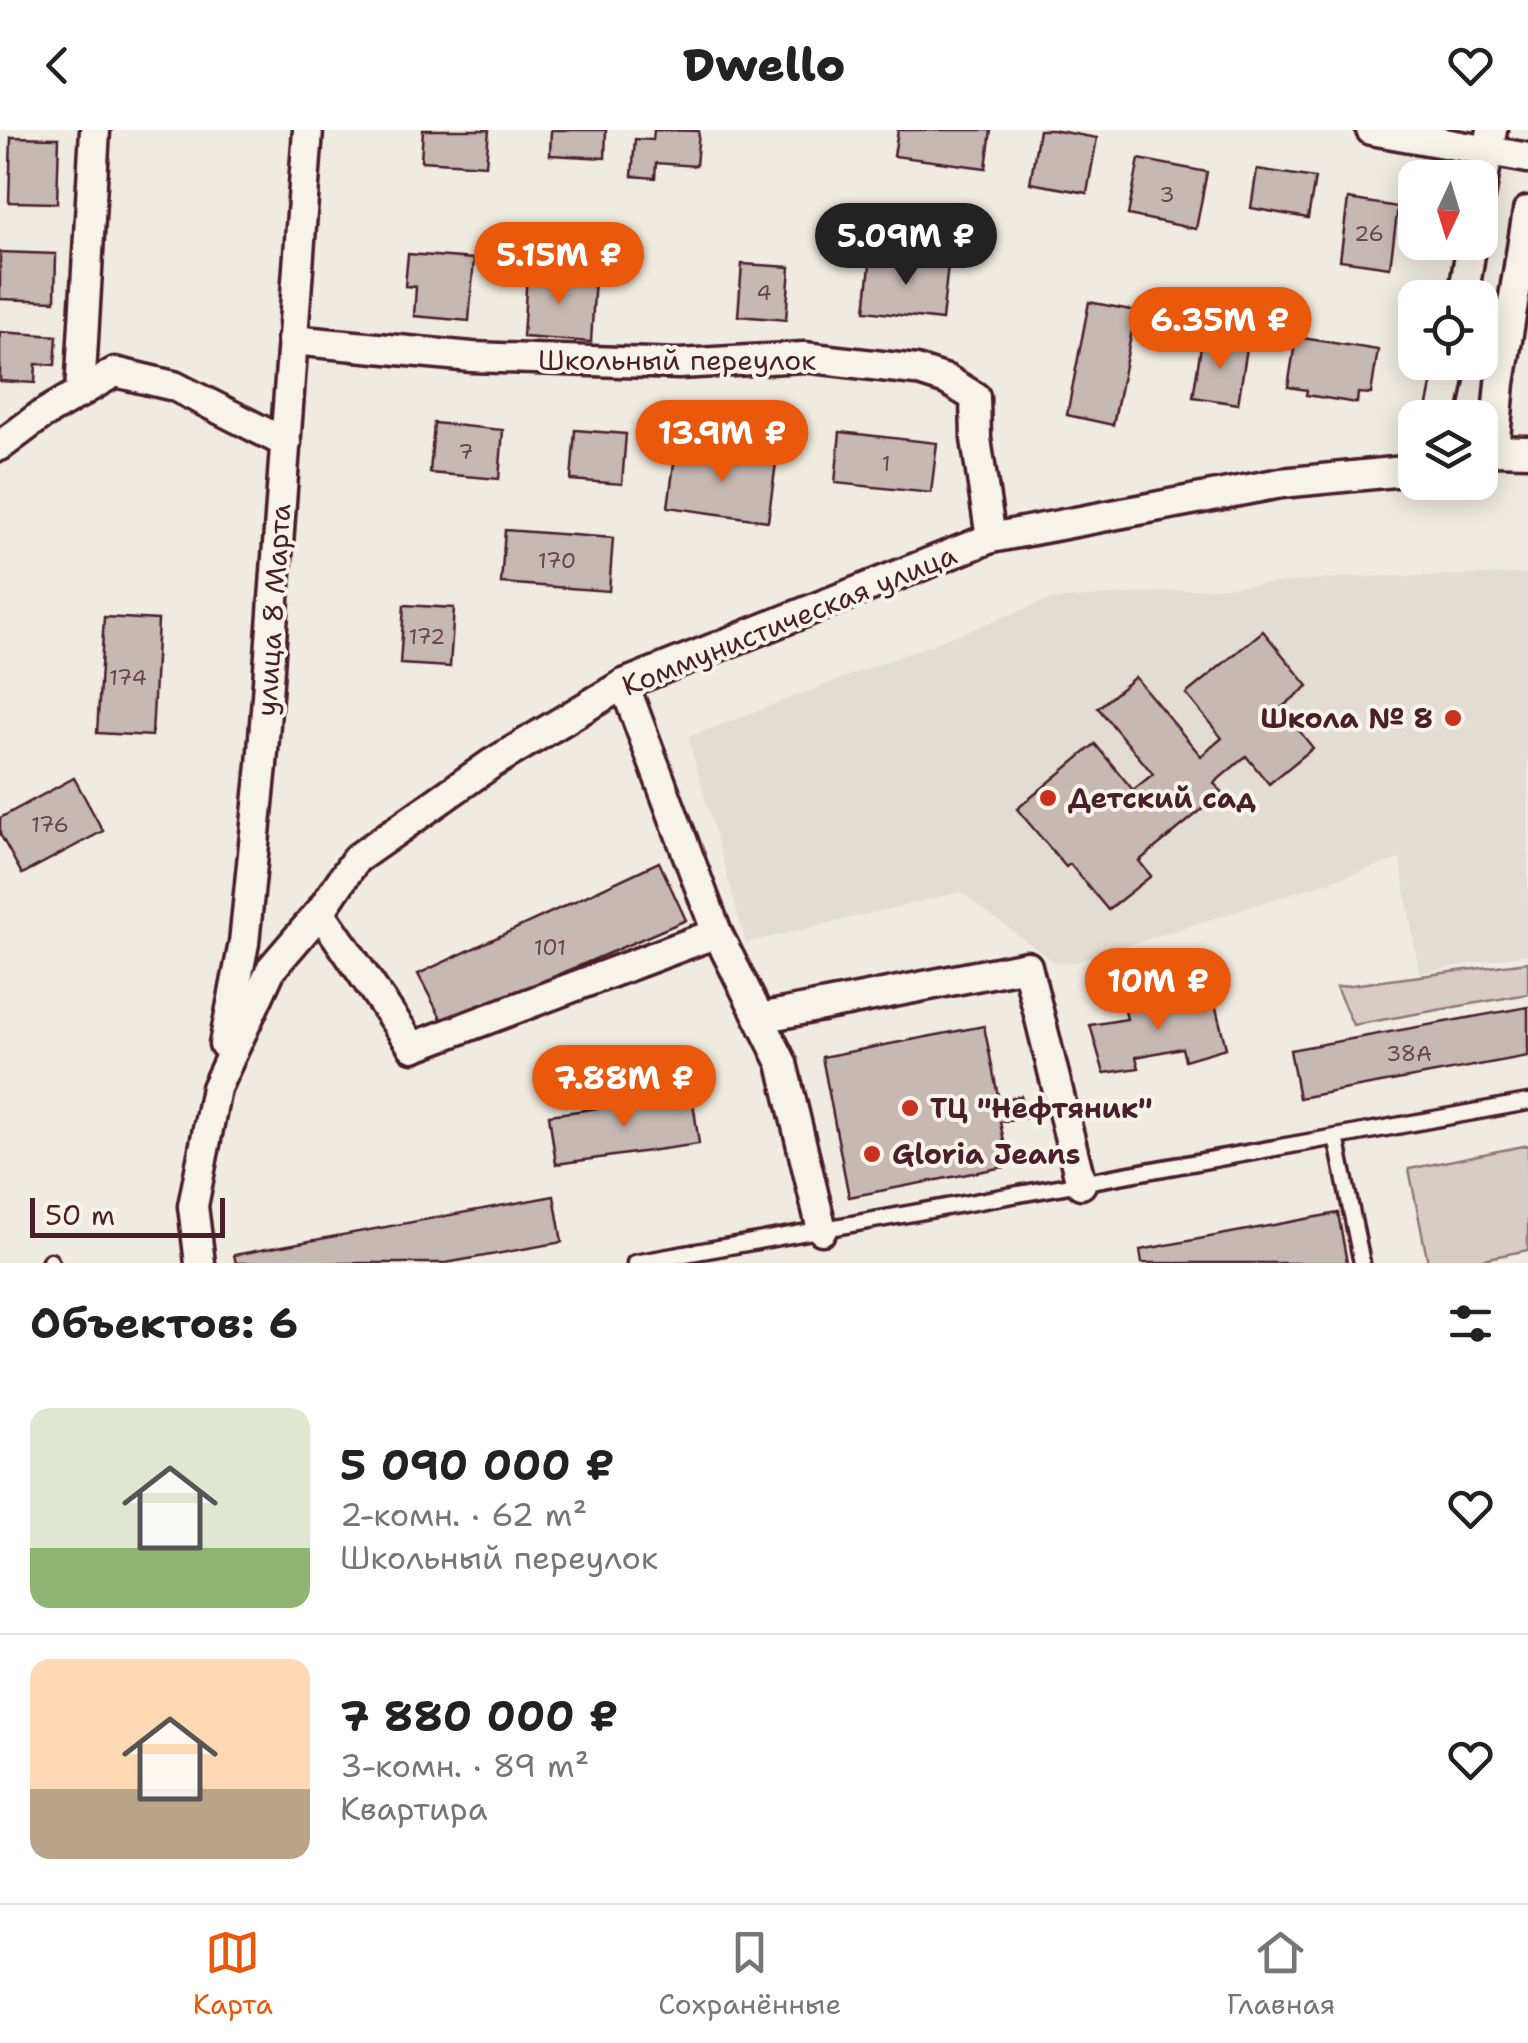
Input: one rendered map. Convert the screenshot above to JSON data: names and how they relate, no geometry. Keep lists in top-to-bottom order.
{
  "streets": {
    "street": ["Школьный переулок", "улица 8 Марта", "Коммунистическая улица"]
  },
  "crossings": [
    ["Школьный переулок", "улица 8 Марта"],
    ["Школьный переулок", "Коммунистическая улица"],
    ["улица 8 Марта", "Коммунистическая улица"]
  ],
  "places": [
    "Школа № 8",
    "Детский сад",
    "ТЦ \"Нефтяник\"",
    "Gloria Jeans"
  ],
  "house_numbers": [
    "3",
    "26",
    "4",
    "7",
    "1",
    "170",
    "172",
    "174",
    "176",
    "101",
    "38А"
  ],
  "scale_bar": "50 m",
  "north": "bottom",
  "page": {
    "header": "Dwello",
    "price": [
      "5.09M ₽",
      "5.15M ₽",
      "6.35M ₽",
      "13.9M ₽",
      "10M ₽",
      "7.88M ₽"
    ],
    "scale": "50 m",
    "heading": "Объектов: 6",
    "list": [
      {
        "name": "5 090 000 ₽",
        "note": "2-комн. · 62 m² · Школьный переулок"
      },
      {
        "name": "7 880 000 ₽",
        "note": "3-комн. · 89 m² · Квартира"
      }
    ],
    "tabs": ["Карта", "Сохранённые", "Главная"]
  }
}
